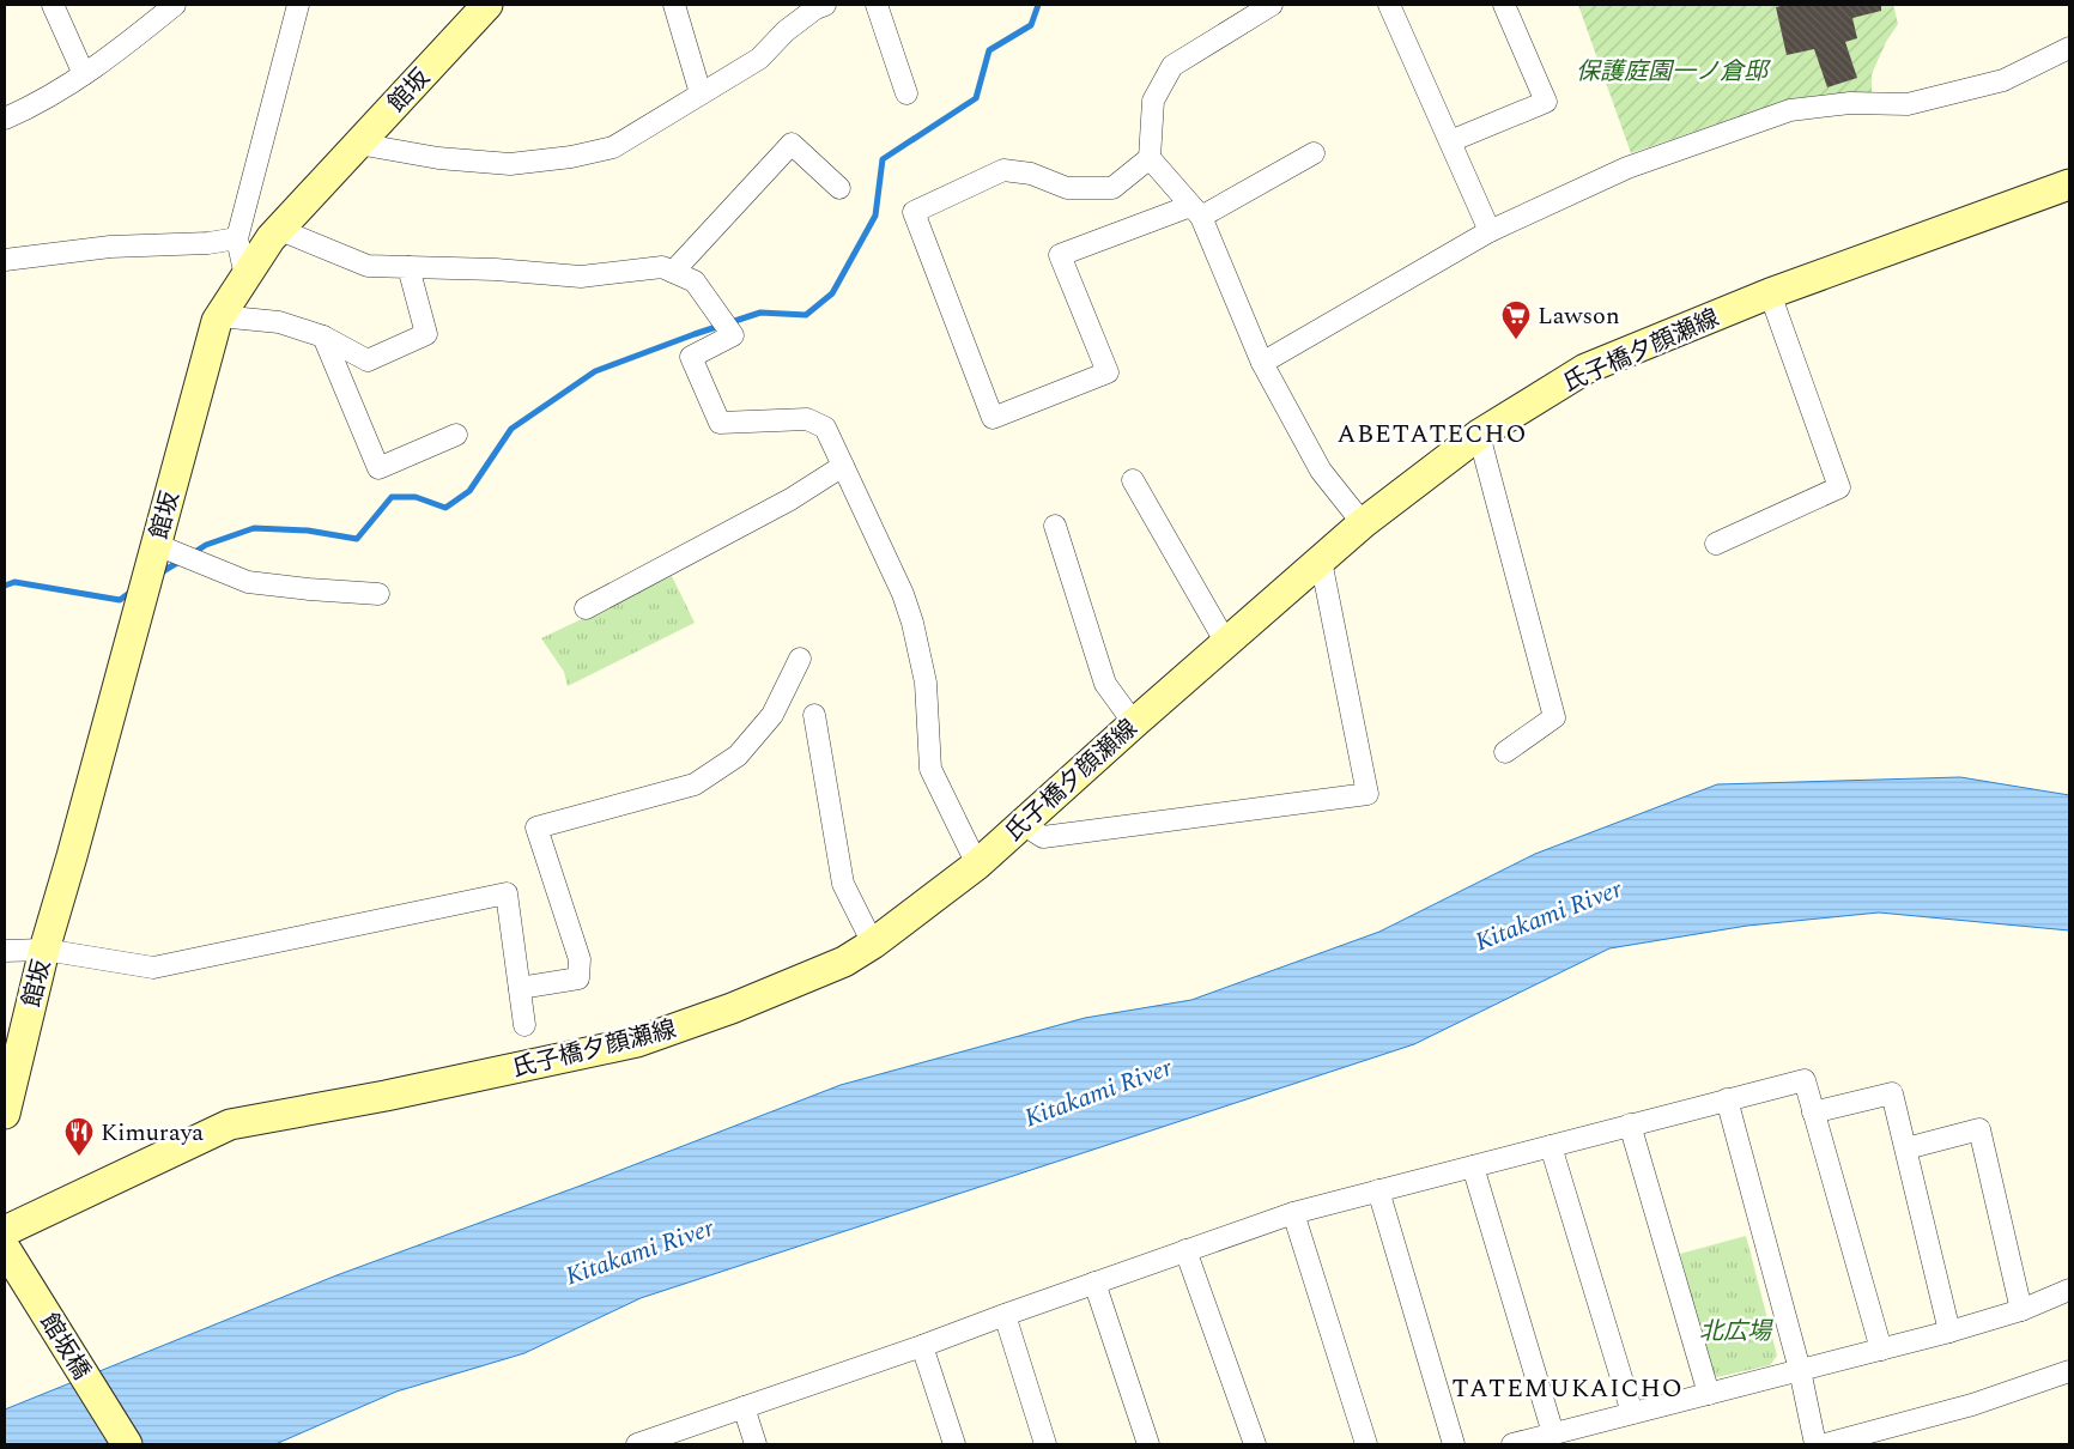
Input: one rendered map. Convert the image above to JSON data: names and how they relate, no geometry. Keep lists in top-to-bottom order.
{
  "streets": {
    "main road": ["館坂", "氏子橋夕顔瀬線", "館坂橋"]
  },
  "districts": ["ABETATECHO", "TATEMUKAICHO"],
  "water": ["Kitakami River"],
  "parks": ["保護庭園一ノ倉邸", "北広場"],
  "places": {
    "supermarket": ["Lawson"],
    "restaurant": ["Kimuraya"]
  }
}
